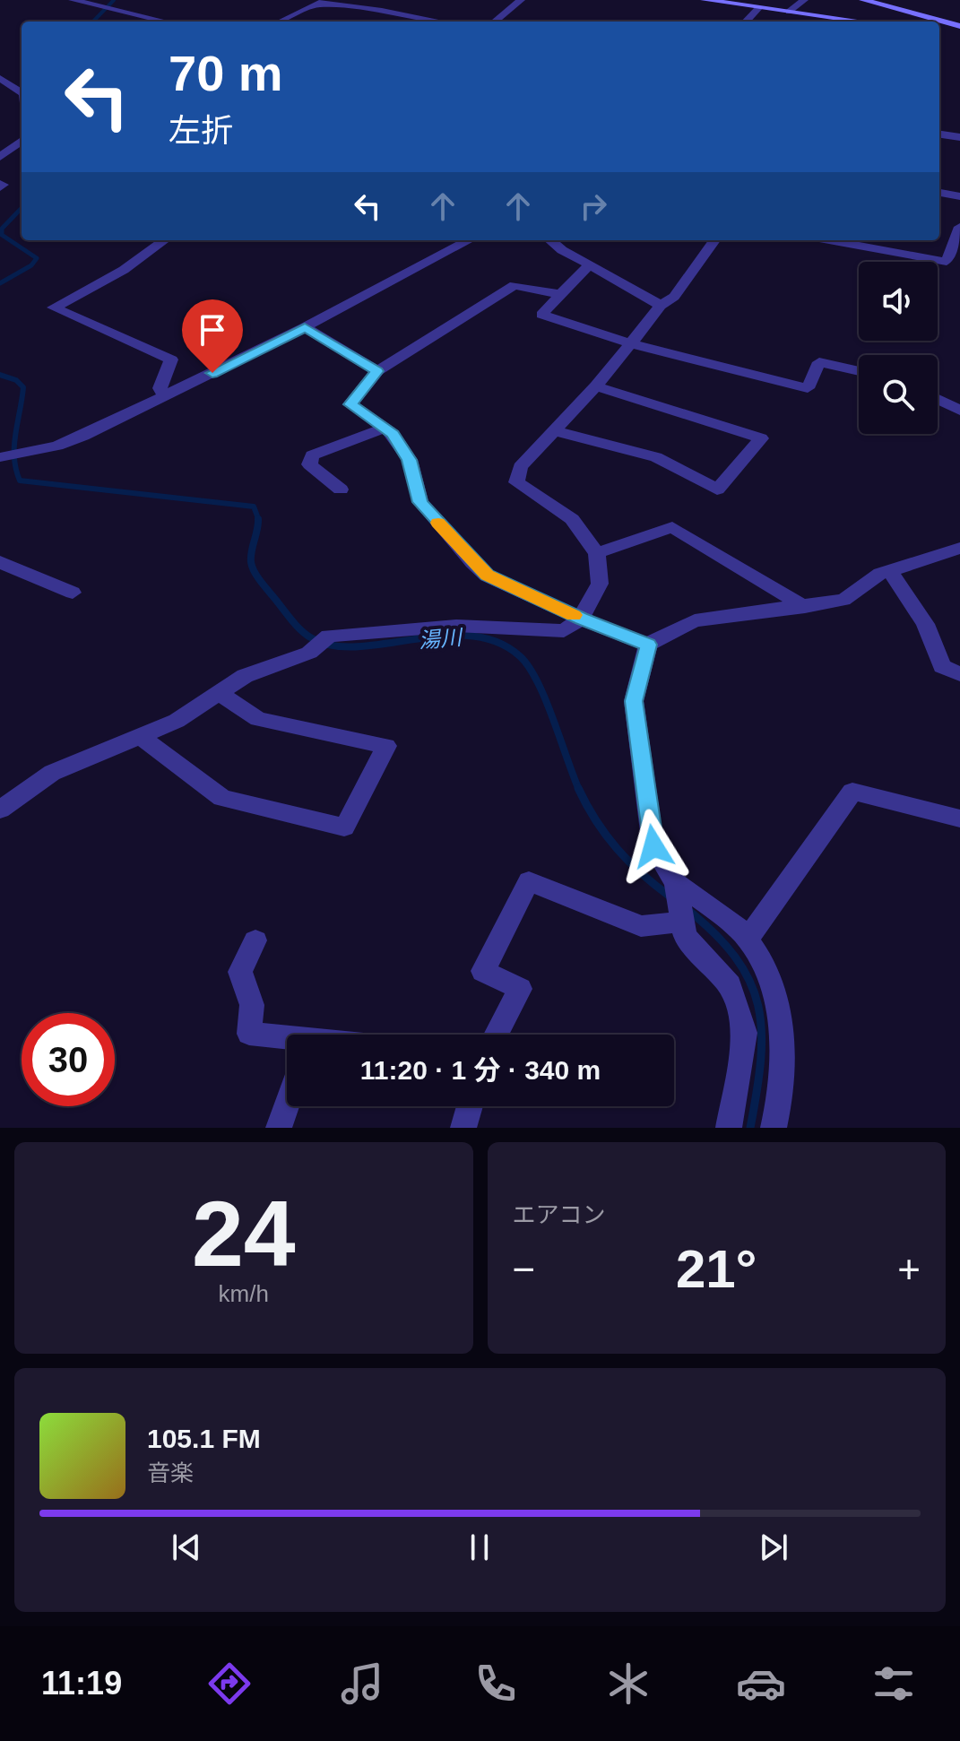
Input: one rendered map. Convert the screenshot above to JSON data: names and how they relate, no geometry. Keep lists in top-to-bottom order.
{
  "water": ["湯川"],
  "page": {
    "turn": ["70 m", "左折"],
    "limit": "30",
    "trip": "11:20 · 1 分 · 340 m",
    "tile": [
      ["24", "km/h"],
      "エアコン"
    ],
    "heat": ["−", "21°", "+"],
    "song": ["105.1 FM", "音楽"],
    "tabs": "11:19"
  }
}
